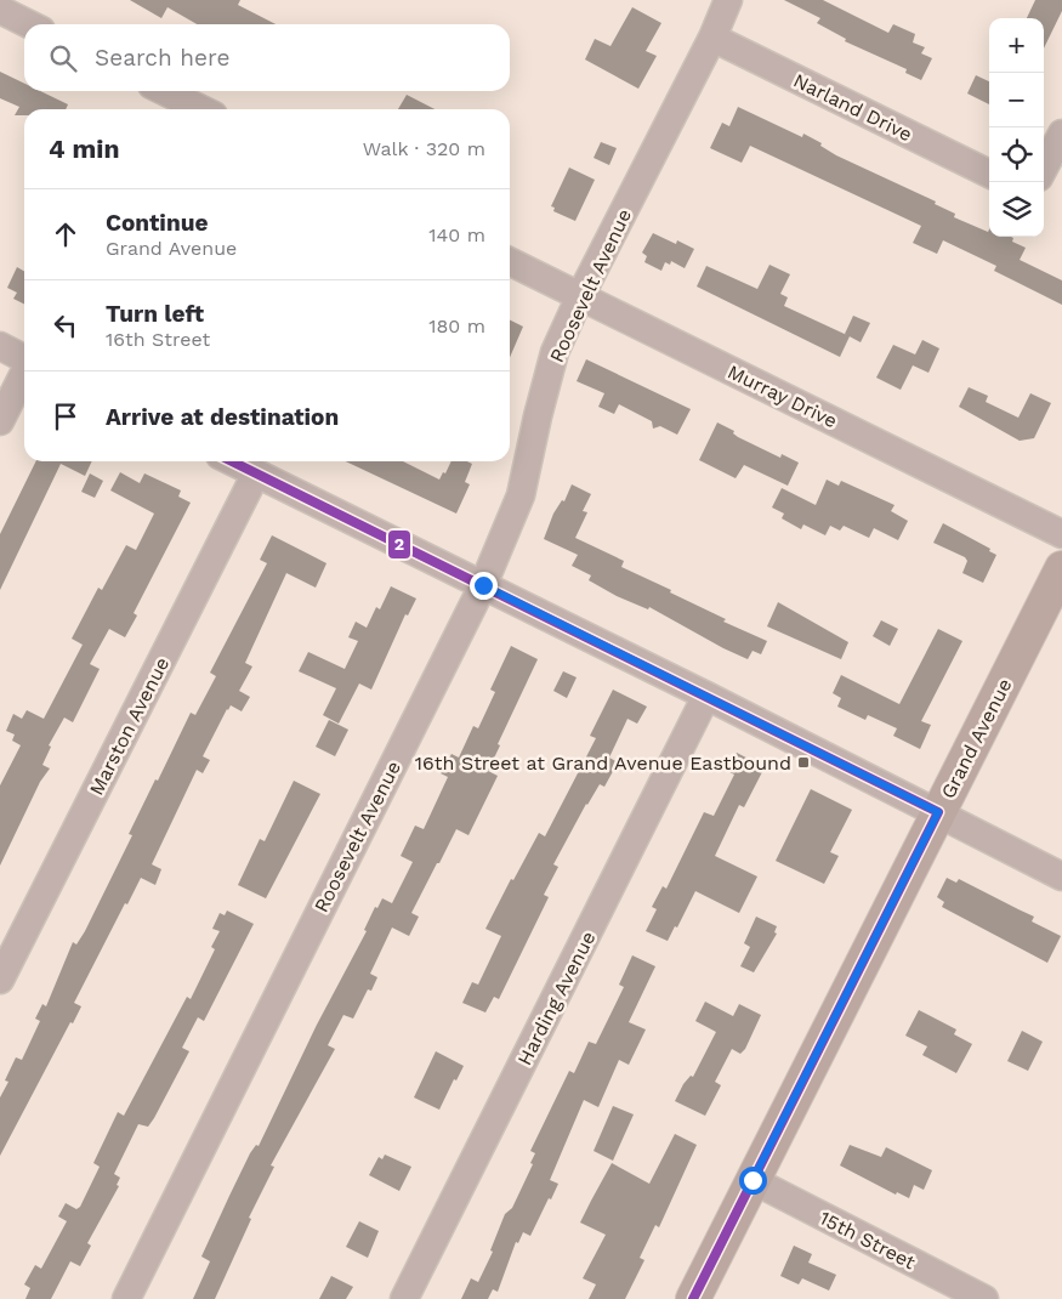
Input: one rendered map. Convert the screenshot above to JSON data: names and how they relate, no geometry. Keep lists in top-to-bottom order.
{
  "streets": {
    "main road": ["Grand Avenue"],
    "street": [
      "Narland Drive",
      "Roosevelt Avenue",
      "Murray Drive",
      "Marston Avenue",
      "Harding Avenue",
      "15th Street"
    ]
  },
  "crossings": [
    ["Narland Drive", "Roosevelt Avenue"],
    ["Roosevelt Avenue", "Murray Drive"],
    ["Grand Avenue", "15th Street"]
  ],
  "places": {
    "transit": ["16th Street at Grand Avenue Eastbound"]
  },
  "lines": ["transit line 2"],
  "page": {
    "map_buttons": ["+", "−"],
    "search": "Search here",
    "heading": ["4 min", "Walk · 320 m"],
    "list": [
      ["Continue", "Grand Avenue", "140 m"],
      ["Turn left", "16th Street", "180 m"],
      "Arrive at destination"
    ]
  }
}
